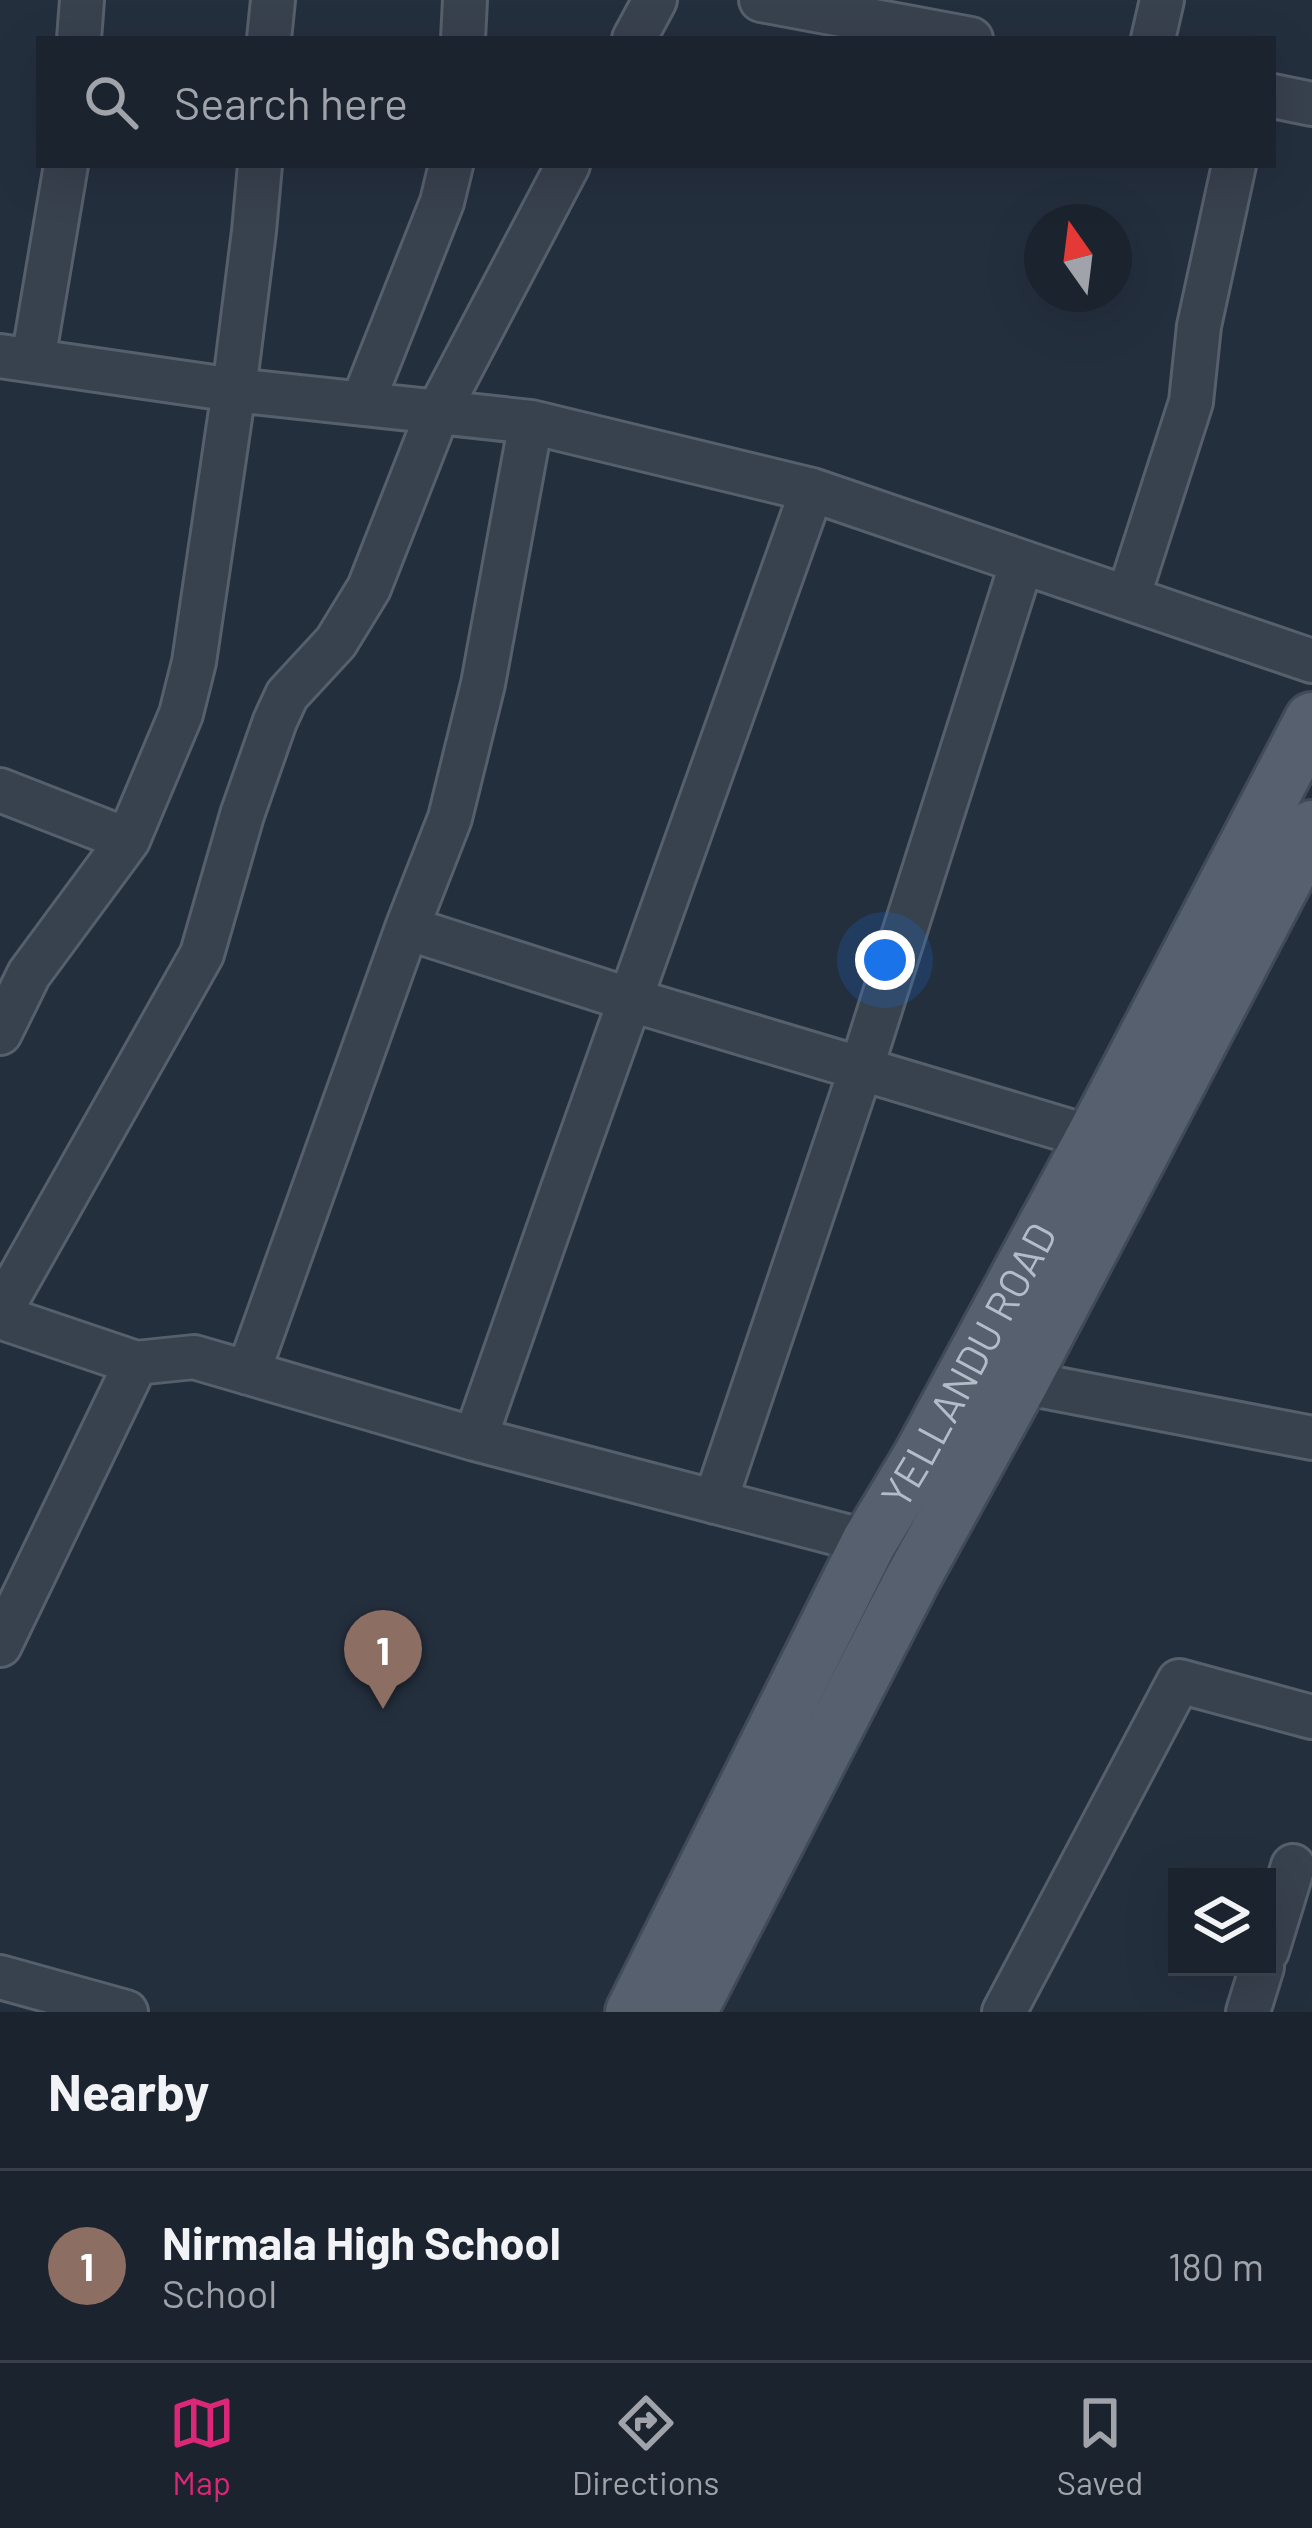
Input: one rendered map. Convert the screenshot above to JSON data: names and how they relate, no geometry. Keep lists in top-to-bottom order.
{
  "streets": {
    "main road": ["YELLANDU ROAD"]
  },
  "north": "top",
  "page": {
    "search": "Search here",
    "pins": "1",
    "heading": "Nearby",
    "list": [
      {
        "mark": "1",
        "name": "Nirmala High School",
        "note": "School",
        "value": "180 m"
      }
    ],
    "nav": ["Map", "Directions", "Saved"]
  }
}
